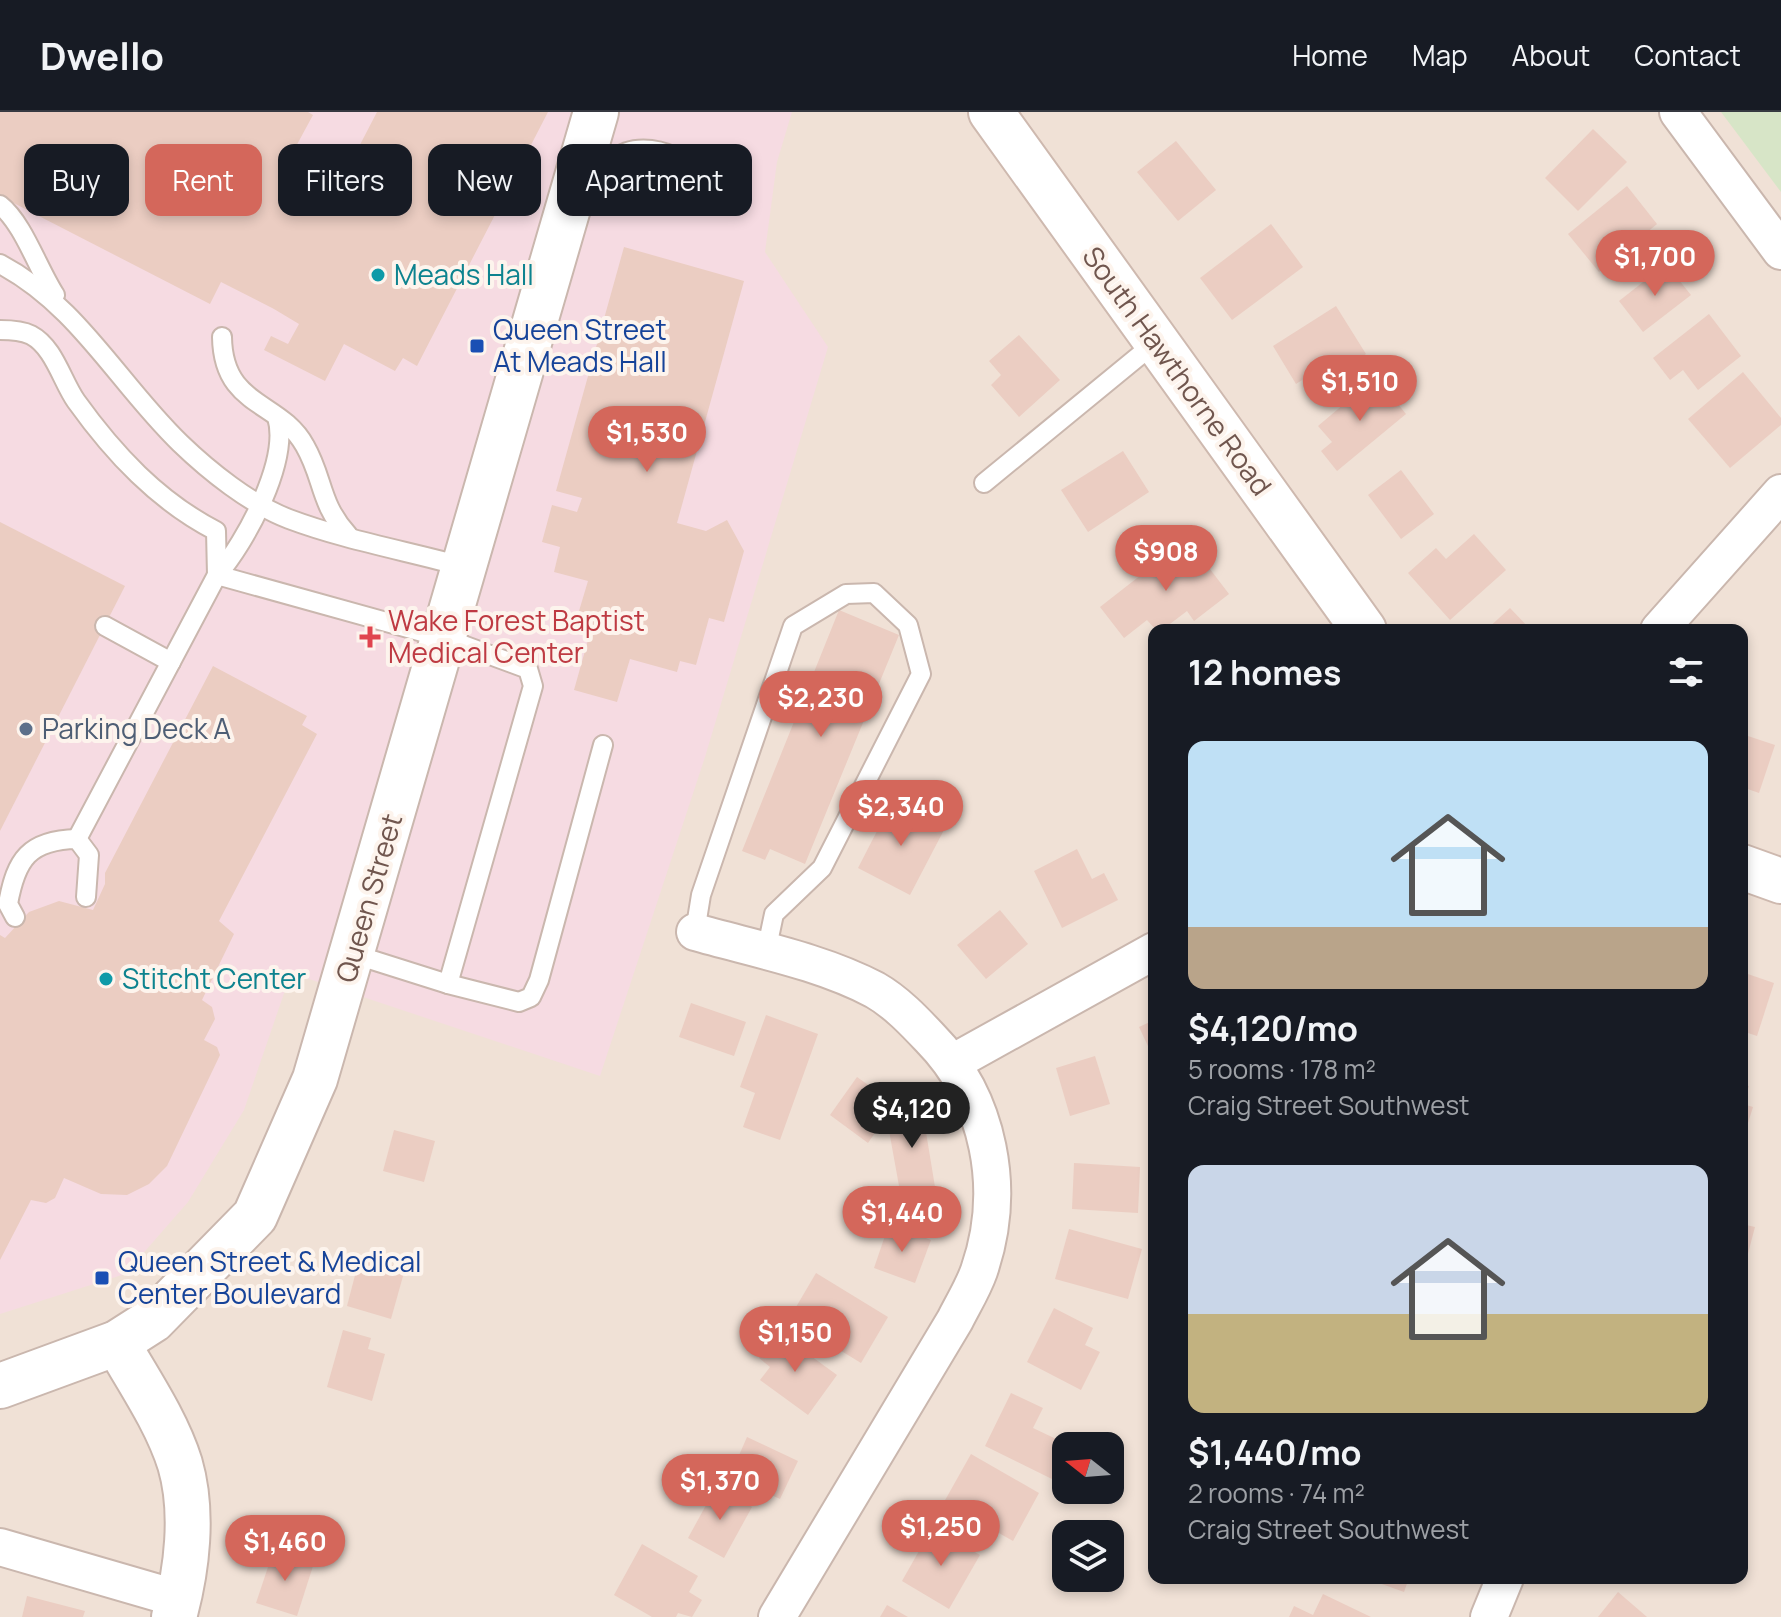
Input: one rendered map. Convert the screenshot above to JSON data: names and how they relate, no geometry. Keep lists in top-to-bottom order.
{
  "streets": {
    "street": ["South Hawthorne Road", "Queen Street"]
  },
  "places": {
    "other": ["Meads Hall", "Parking Deck A", "Stitcht Center"],
    "transit": ["Queen Street At Meads Hall", "Queen Street & Medical Center Boulevard"],
    "health": ["Wake Forest Baptist Medical Center"]
  },
  "north": "left",
  "page": {
    "header": "Dwello",
    "nav": [
      "Home",
      "Map",
      "About",
      "Contact"
    ],
    "chip": [
      "Buy",
      "Rent",
      "Filters",
      "New",
      "Apartment"
    ],
    "price": [
      "$1,700",
      "$1,510",
      "$1,530",
      "$908",
      "$2,230",
      "$2,340",
      "$4,120",
      "$1,440",
      "$1,150",
      "$1,370",
      "$1,250",
      "$1,460"
    ],
    "heading": "12 homes",
    "list": [
      {
        "name": "$4,120/mo",
        "note": "5 rooms · 178 m² · Craig Street Southwest"
      },
      {
        "name": "$1,440/mo",
        "note": "2 rooms · 74 m² · Craig Street Southwest"
      }
    ]
  }
}
